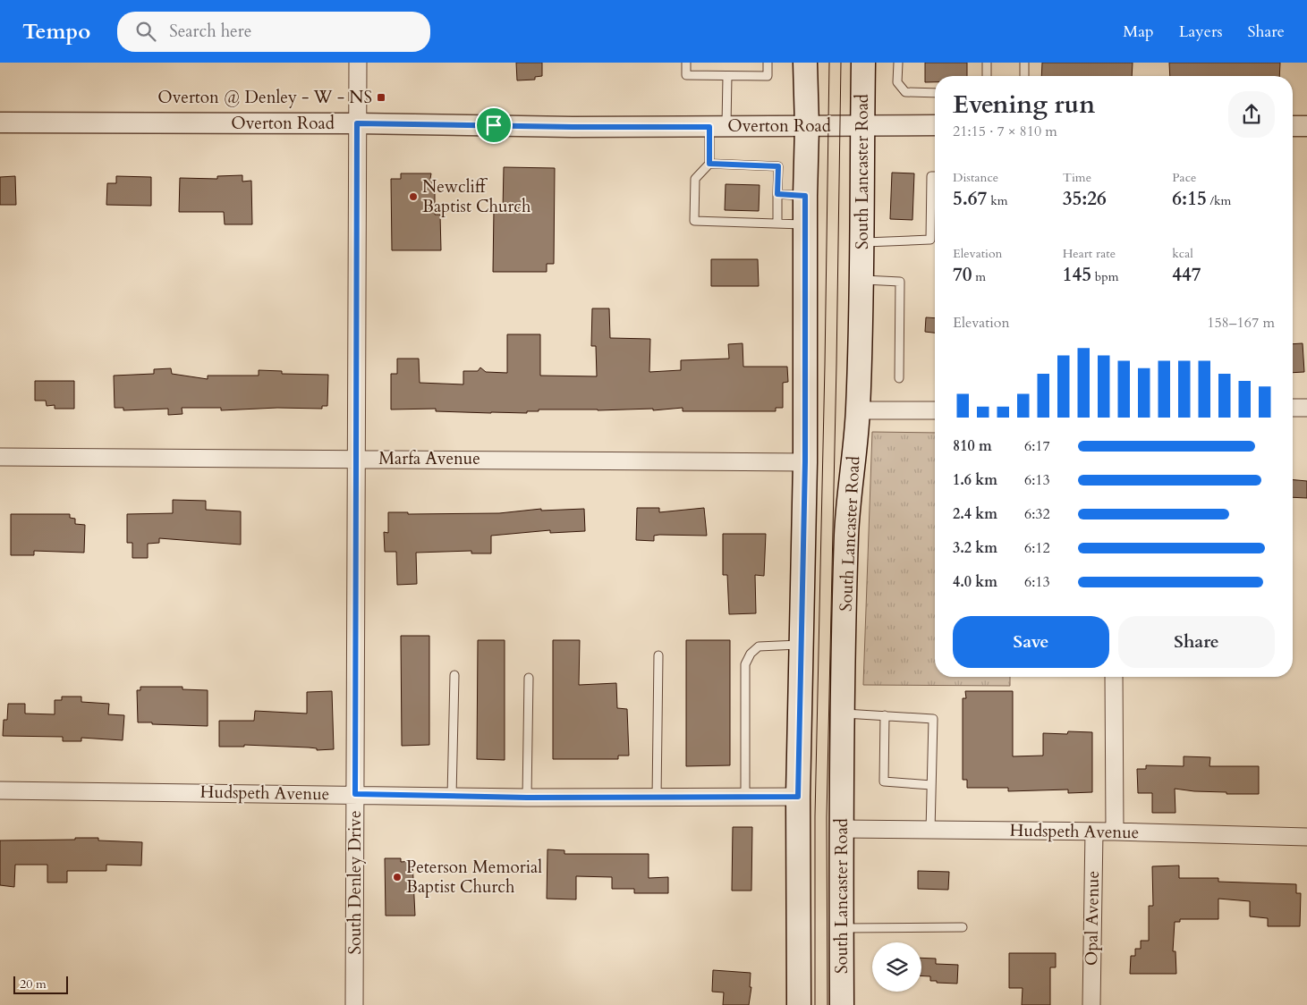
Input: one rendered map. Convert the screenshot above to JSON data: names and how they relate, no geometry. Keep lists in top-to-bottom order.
{
  "streets": {
    "main road": ["South Lancaster Road"],
    "street": [
      "Overton Road",
      "Marfa Avenue",
      "Hudspeth Avenue",
      "South Denley Drive",
      "Opal Avenue"
    ]
  },
  "crossings": [
    ["Overton Road", "South Lancaster Road"],
    ["Overton Road", "South Denley Drive"],
    ["South Lancaster Road", "Hudspeth Avenue"],
    ["Marfa Avenue", "South Denley Drive"],
    ["Hudspeth Avenue", "South Denley Drive"],
    ["Hudspeth Avenue", "Opal Avenue"]
  ],
  "places": {
    "transit": ["Overton @ Denley - W - NS"],
    "other": ["Newcliff Baptist Church", "Peterson Memorial Baptist Church"]
  },
  "scale_bar": "20 m",
  "page": {
    "header": "Tempo",
    "search": "Search here",
    "nav": ["Map", "Layers", "Share"],
    "heading": ["Evening run", "21:15 · 7 × 810 m"],
    "stats": [
      ["Distance", "5.67 km"],
      ["Time", "35:26"],
      ["Pace", "6:15 /km"],
      ["Elevation", "70 m"],
      ["Heart rate", "145 bpm"],
      ["kcal", "447"]
    ],
    "chart": ["Elevation", "158–167 m"],
    "list": [
      {
        "name": "810 m",
        "note": "6:17"
      },
      {
        "name": "1.6 km",
        "note": "6:13"
      },
      {
        "name": "2.4 km",
        "note": "6:32"
      },
      {
        "name": "3.2 km",
        "note": "6:12"
      },
      {
        "name": "4.0 km",
        "note": "6:13"
      }
    ],
    "buttons": ["Save", "Share"],
    "scale": "20 m"
  }
}
